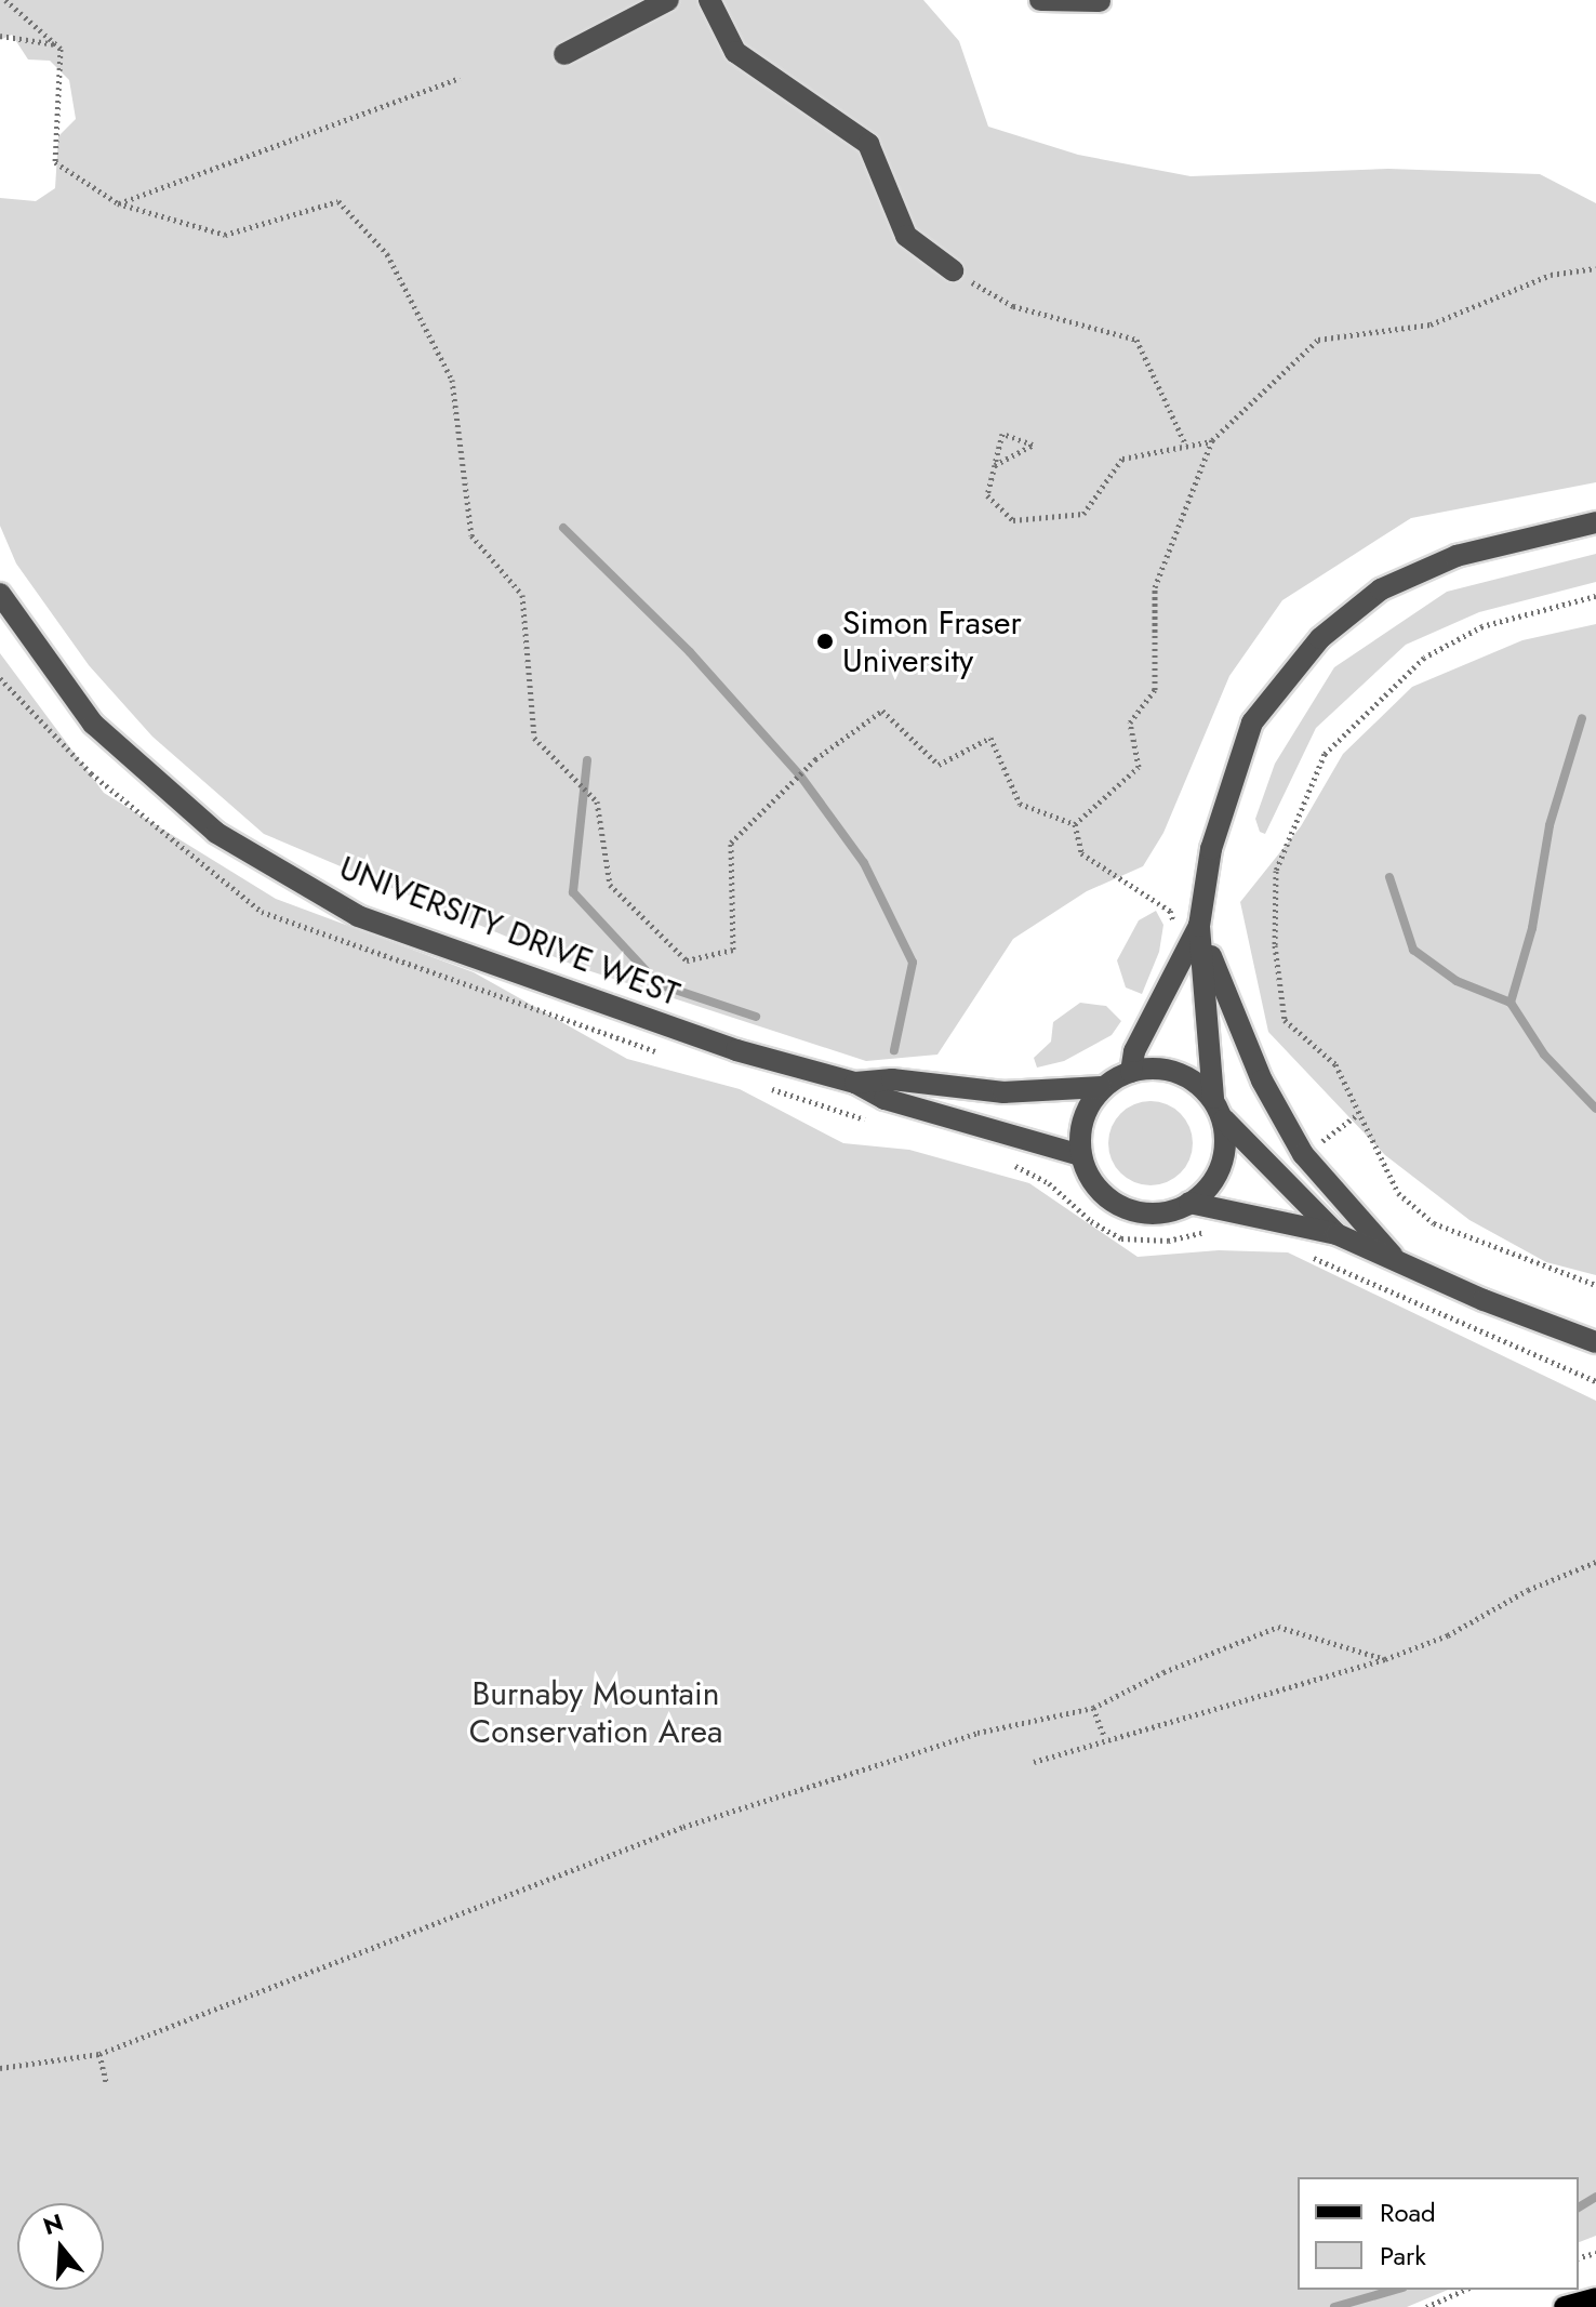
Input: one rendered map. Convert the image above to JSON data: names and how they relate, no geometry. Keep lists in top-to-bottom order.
{
  "streets": {
    "street": ["UNIVERSITY DRIVE WEST"]
  },
  "parks": ["Burnaby Mountain Conservation Area"],
  "places": ["Simon Fraser University"],
  "legend": ["Road", "Park"],
  "north": "top"
}
